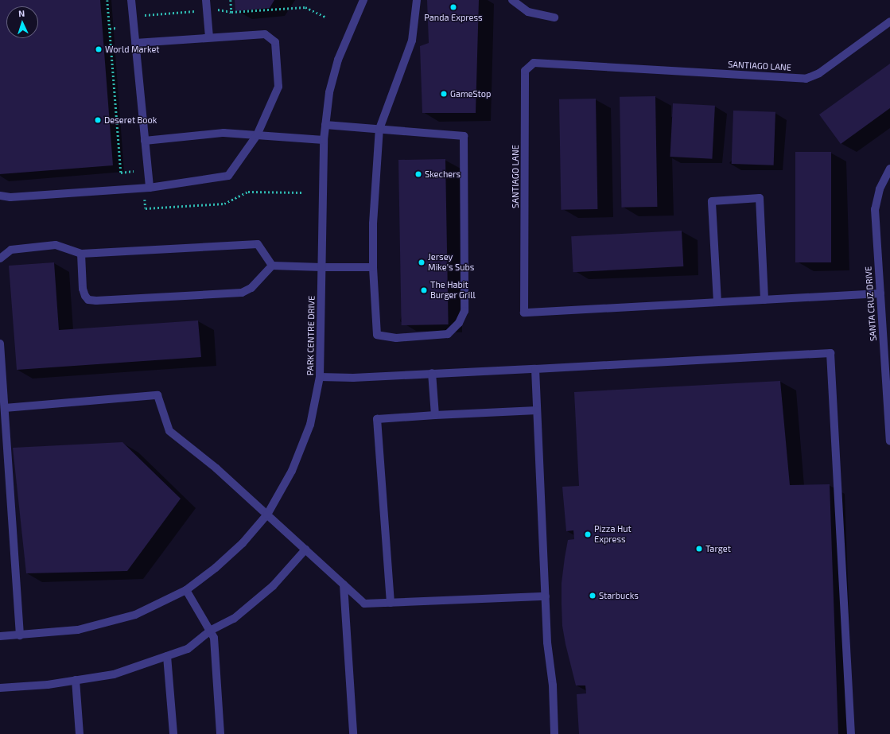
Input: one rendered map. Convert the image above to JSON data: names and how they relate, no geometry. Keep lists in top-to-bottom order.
{
  "streets": {
    "street": ["SANTIAGO LANE", "SANTA CRUZ DRIVE", "PARK CENTRE DRIVE"]
  },
  "crossings": [
    ["SANTIAGO LANE", "SANTA CRUZ DRIVE"]
  ],
  "places": [
    "Panda Express",
    "World Market",
    "GameStop",
    "Deseret Book",
    "Skechers",
    "Jersey Mike's Subs",
    "The Habit Burger Grill",
    "Pizza Hut Express",
    "Target",
    "Starbucks"
  ],
  "north": "top"
}
